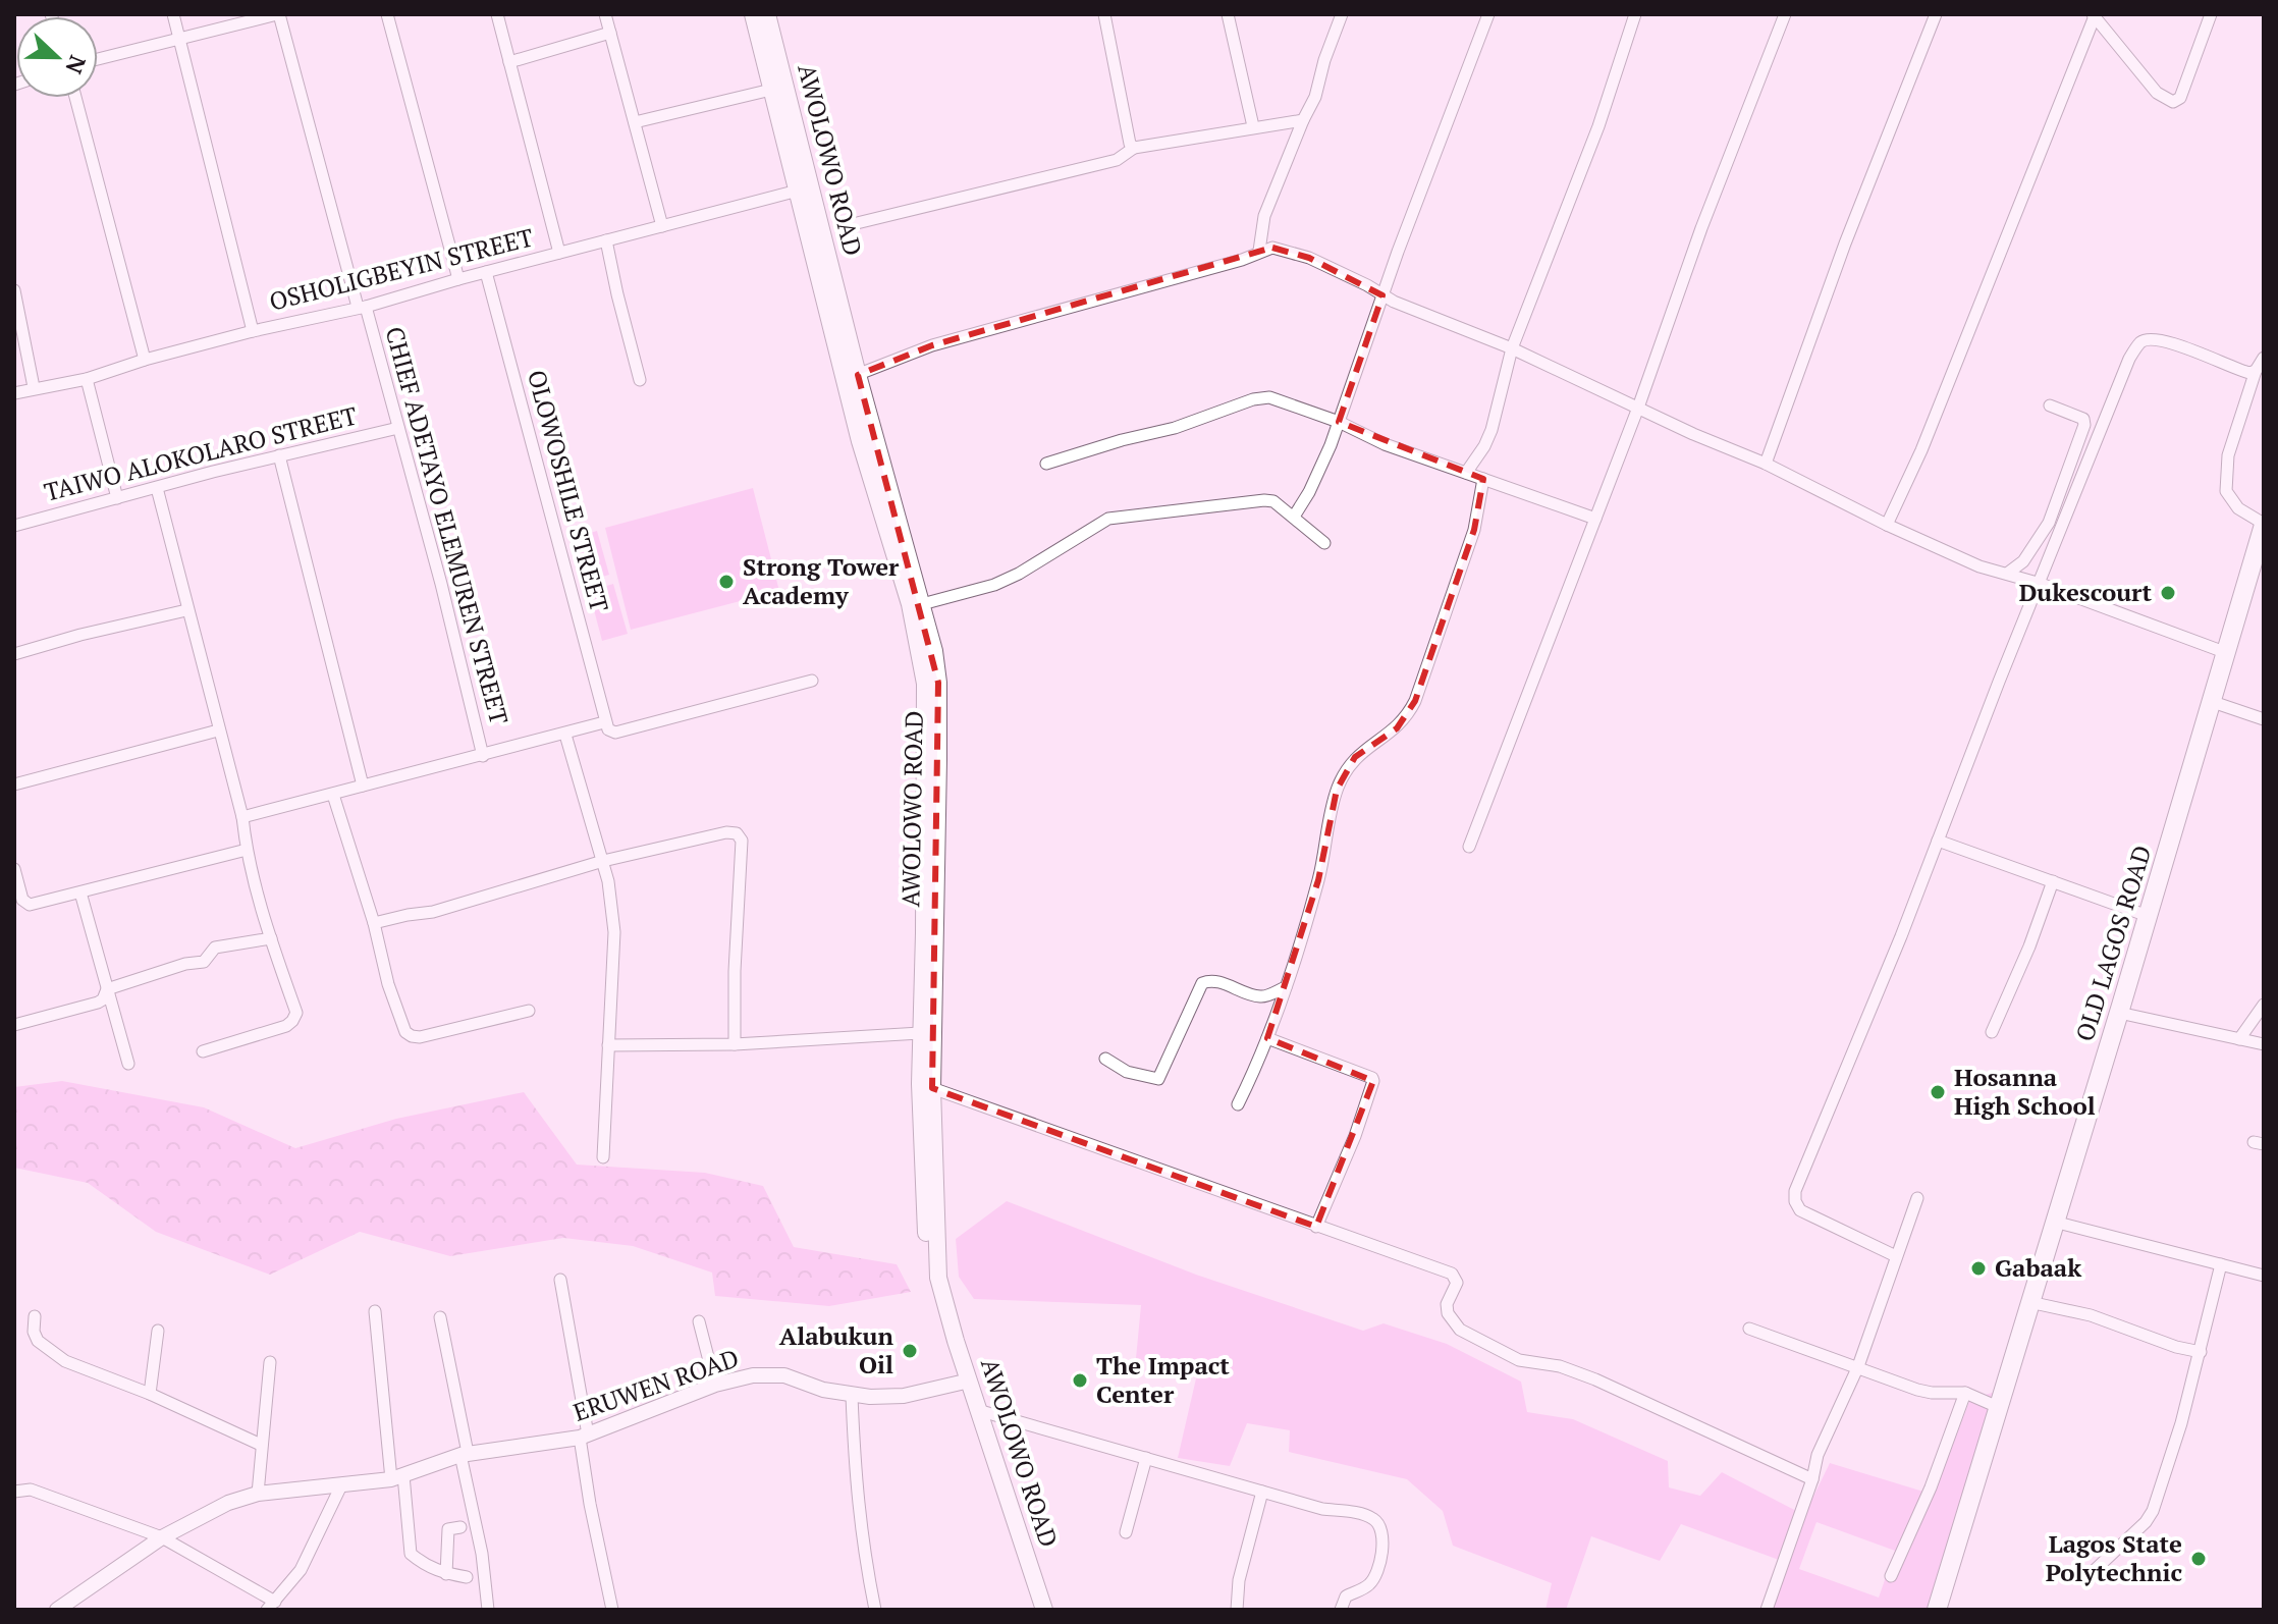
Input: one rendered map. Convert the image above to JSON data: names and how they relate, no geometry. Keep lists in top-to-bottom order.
{
  "streets": {
    "main road": ["AWOLOWO ROAD", "OLD LAGOS ROAD"],
    "street": [
      "OSHOLIGBEYIN STREET",
      "TAIWO ALOKOLARO STREET",
      "OLOWOSHILE STREET",
      "CHIEF ADETAYO ELEMUREN STREET",
      "ERUWEN ROAD"
    ]
  },
  "crossings": [
    ["AWOLOWO ROAD", "OSHOLIGBEYIN STREET"],
    ["AWOLOWO ROAD", "ERUWEN ROAD"],
    ["OSHOLIGBEYIN STREET", "OLOWOSHILE STREET"],
    ["OSHOLIGBEYIN STREET", "CHIEF ADETAYO ELEMUREN STREET"],
    ["TAIWO ALOKOLARO STREET", "CHIEF ADETAYO ELEMUREN STREET"]
  ],
  "places": [
    "Strong Tower Academy",
    "Dukescourt",
    "Hosanna High School",
    "Gabaak",
    "Alabukun Oil",
    "The Impact Center",
    "Lagos State Polytechnic"
  ],
  "north": "right"
}
